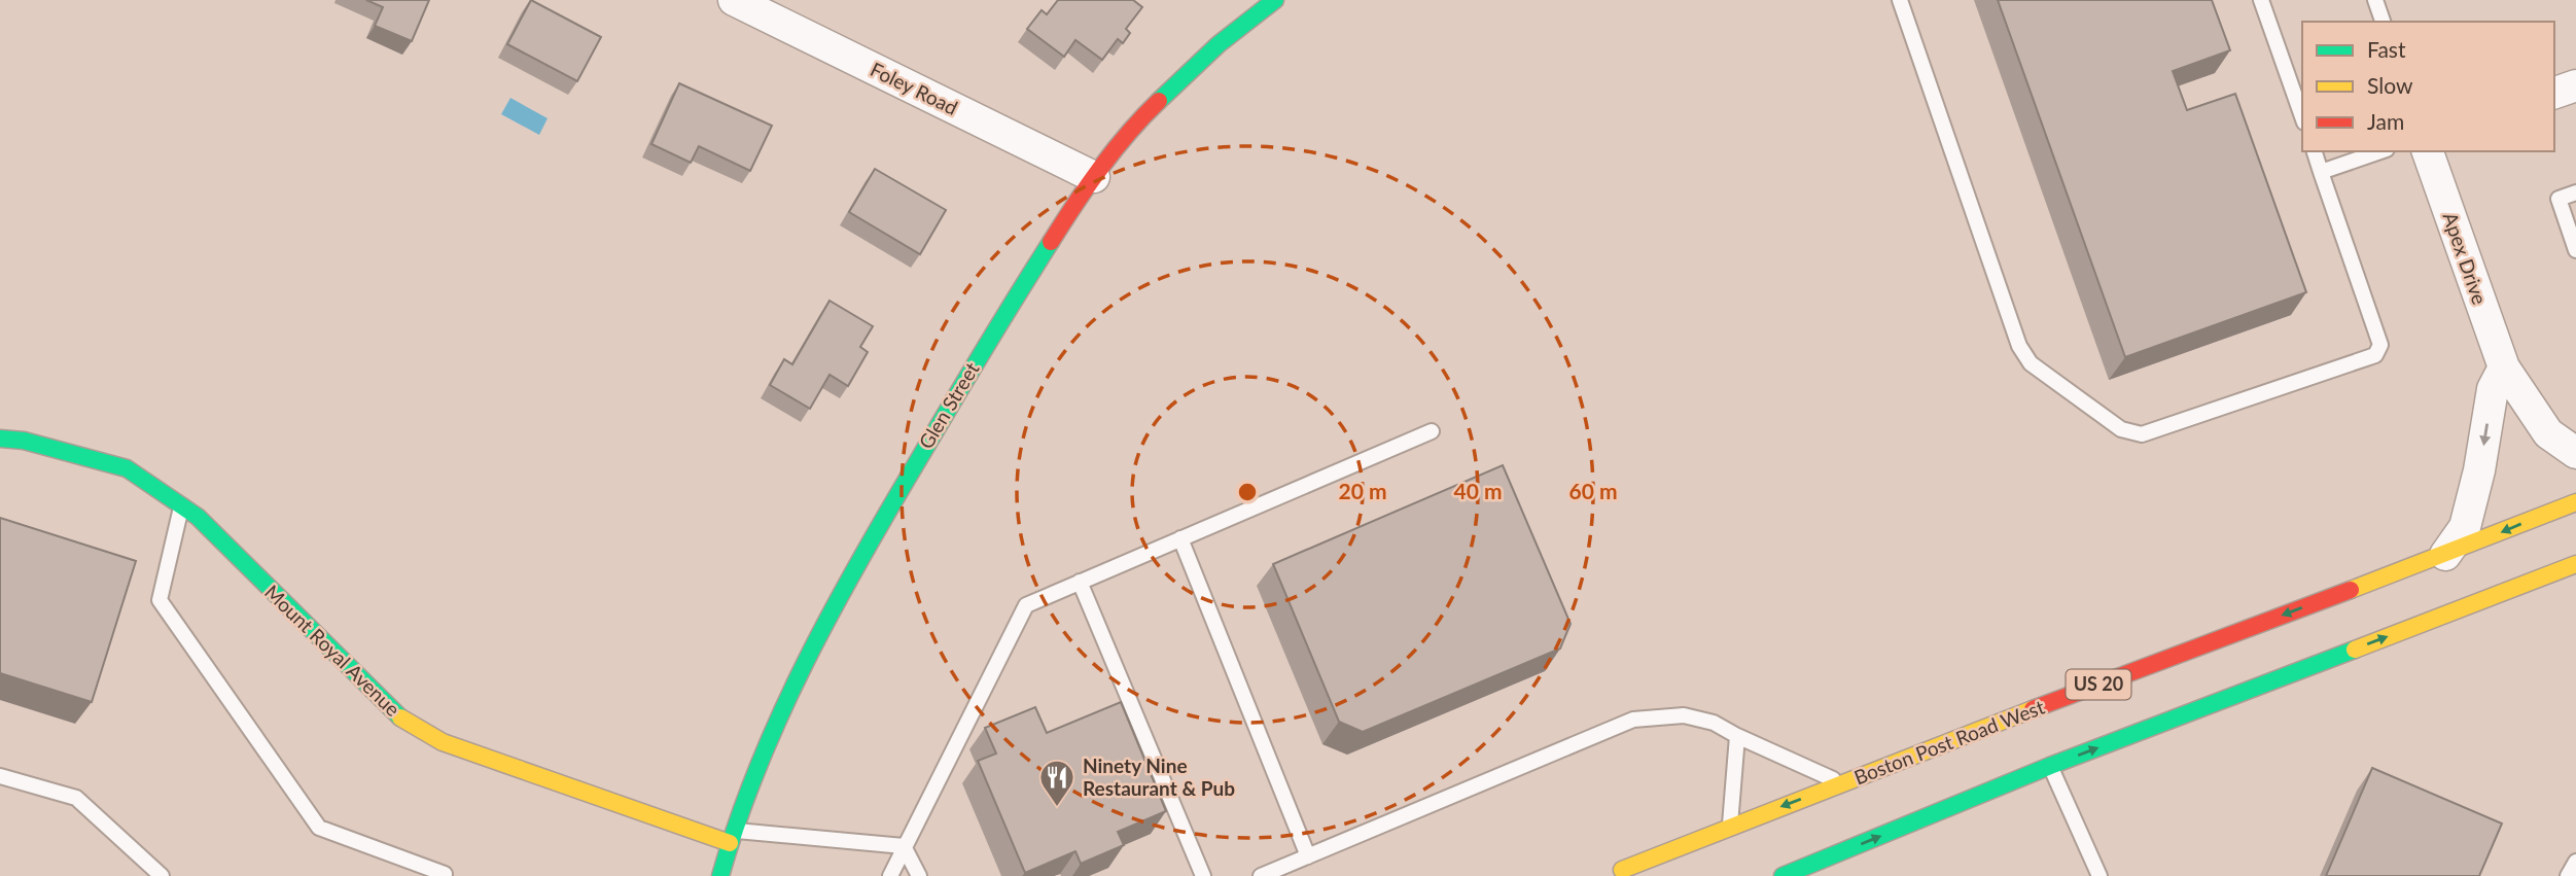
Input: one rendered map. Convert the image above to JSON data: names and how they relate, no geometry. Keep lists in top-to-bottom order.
{
  "streets": {
    "main road": [
      "Glen Street",
      "Mount Royal Avenue",
      "US 20",
      "Boston Post Road West"
    ],
    "street": ["Foley Road", "Apex Drive"]
  },
  "crossings": [
    ["Foley Road", "Glen Street"],
    ["Glen Street", "Mount Royal Avenue"]
  ],
  "places": {
    "restaurant": ["Ninety Nine Restaurant & Pub"]
  },
  "legend": ["Fast", "Slow", "Jam"],
  "rings": ["20 m", "40 m", "60 m"]
}
